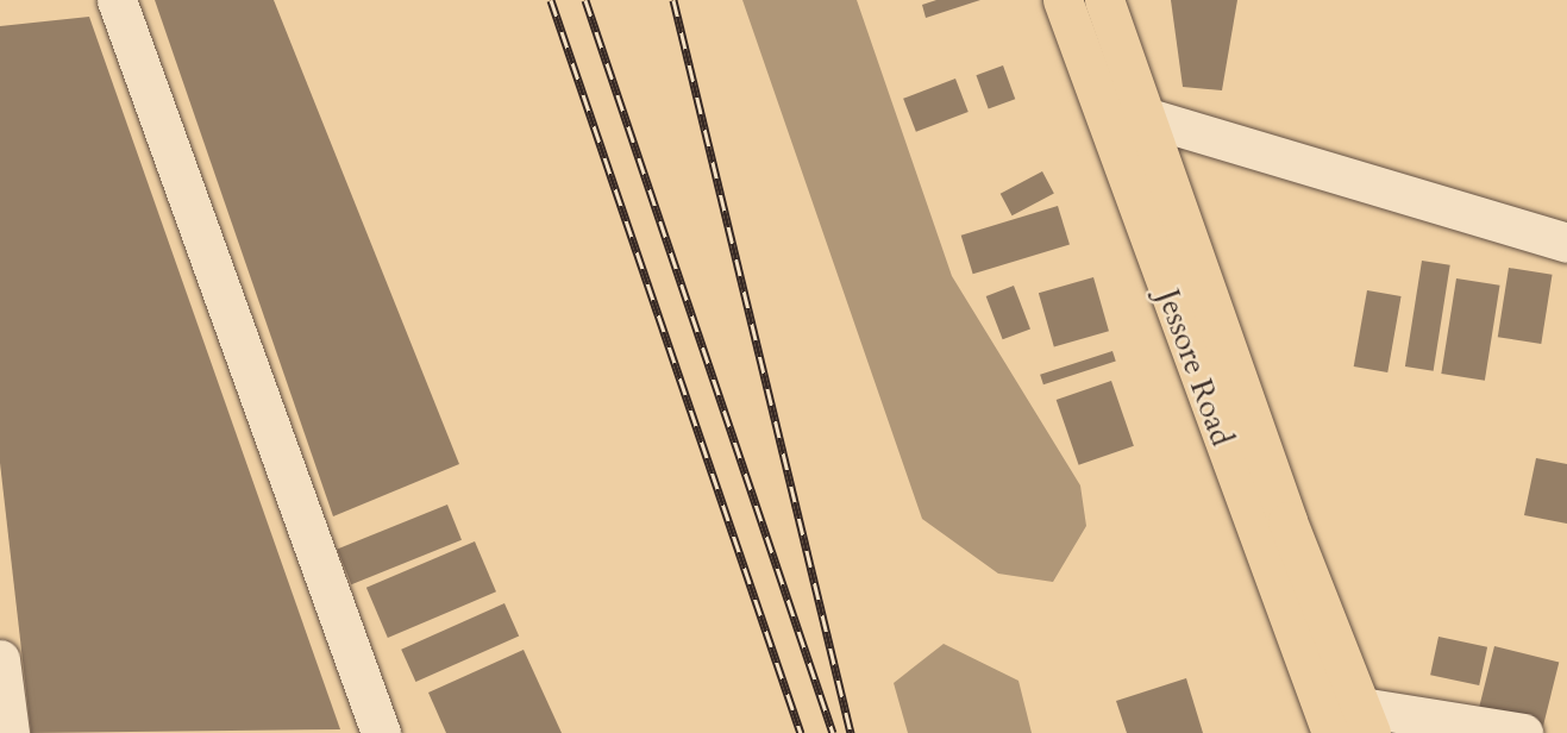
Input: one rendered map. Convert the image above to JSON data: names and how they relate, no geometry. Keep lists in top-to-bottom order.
{
  "streets": {
    "highway": ["Jessore Road"]
  }
}
